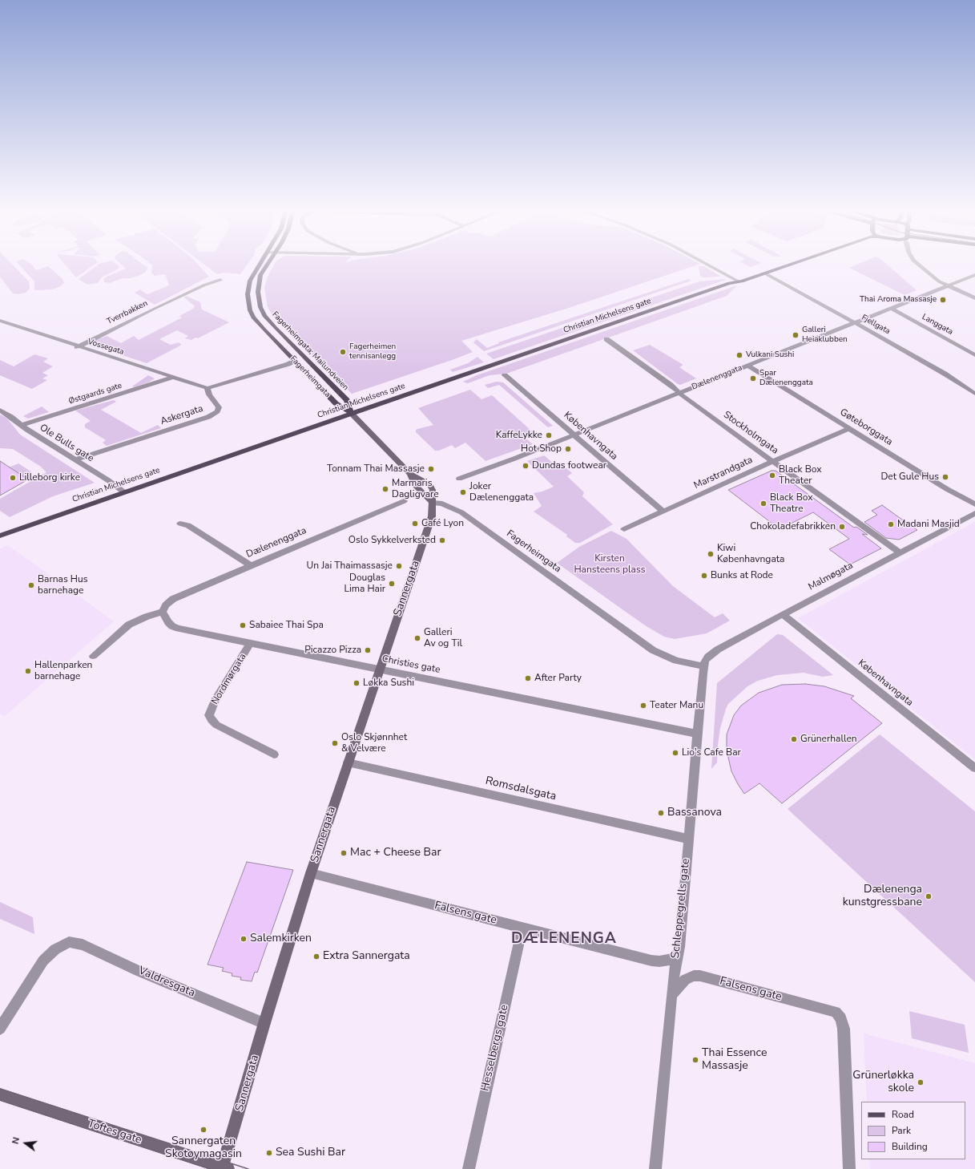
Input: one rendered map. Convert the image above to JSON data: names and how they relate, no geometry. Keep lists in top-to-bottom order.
{
  "streets": {
    "main road": ["Christian Michelsens gate", "Fagerheimgata; Mailundveien", "Fagerheimgata"],
    "street": [
      "Tverrbakken",
      "Fjellgata",
      "Langgata",
      "Vossegata",
      "Dælenenggata",
      "Østgaards gate",
      "Askergata",
      "Gøteborggata",
      "Stockholmgata",
      "Københavngata",
      "Ole Bulls gate",
      "Marstrandgata",
      "Malmøgata",
      "Sannergata",
      "Christies gate",
      "Nordmørgata",
      "Romsdalsgata",
      "Schleppegrells gate",
      "Falsens gate",
      "Valdresgata",
      "Hesselbergs gate",
      "Toftes gate"
    ]
  },
  "crossings": [
    ["Tverrbakken", "Vossegata"],
    ["Christian Michelsens gate", "Fjellgata"],
    ["Christian Michelsens gate", "Fagerheimgata; Mailundveien"],
    ["Christian Michelsens gate", "Fagerheimgata"],
    ["Christian Michelsens gate", "Ole Bulls gate"],
    ["Fjellgata", "Dælenenggata"],
    ["Langgata", "Dælenenggata"],
    ["Vossegata", "Østgaards gate"],
    ["Vossegata", "Askergata"],
    ["Fagerheimgata; Mailundveien", "Fagerheimgata"],
    ["Fagerheimgata", "Malmøgata"],
    ["Fagerheimgata", "Sannergata"],
    ["Fagerheimgata", "Schleppegrells gate"],
    ["Dælenenggata", "Gøteborggata"],
    ["Dælenenggata", "Stockholmgata"],
    ["Dælenenggata", "Københavngata"],
    ["Dælenenggata", "Christies gate"],
    ["Østgaards gate", "Ole Bulls gate"],
    ["Askergata", "Ole Bulls gate"],
    ["Gøteborggata", "Marstrandgata"],
    ["Stockholmgata", "Marstrandgata"],
    ["Stockholmgata", "Malmøgata"],
    ["Københavngata", "Marstrandgata"],
    ["Københavngata", "Malmøgata"],
    ["Malmøgata", "Schleppegrells gate"],
    ["Sannergata", "Christies gate"],
    ["Sannergata", "Romsdalsgata"],
    ["Sannergata", "Falsens gate"],
    ["Sannergata", "Valdresgata"],
    ["Sannergata", "Toftes gate"],
    ["Christies gate", "Nordmørgata"],
    ["Christies gate", "Schleppegrells gate"],
    ["Romsdalsgata", "Schleppegrells gate"],
    ["Schleppegrells gate", "Falsens gate"],
    ["Falsens gate", "Hesselbergs gate"]
  ],
  "districts": ["DÆLENENGA"],
  "parks": ["Kirsten Hansteens plass"],
  "places": [
    "Thai Aroma Massasje",
    "Galleri Heiaklubben",
    "Fagerheimen tennisanlegg",
    "Vulkani Sushi",
    "Spar Dælenenggata",
    "KaffeLykke",
    "Hot Shop",
    "Dundas footwear",
    "Tonnam Thai Massasje",
    "Black Box Theater",
    "Det Gule Hus",
    "Lilleborg kirke",
    "Marmaris Dagligvare",
    "Joker Dælenenggata",
    "Black Box Theatre",
    "Café Lyon",
    "Madani Masjid",
    "Chokoladefabrikken",
    "Oslo Sykkelverksted",
    "Kiwi Københavngata",
    "Un Jai Thaimassasje",
    "Bunks at Rode",
    "Douglas Lima Hair",
    "Barnas Hus barnehage",
    "Sabaiee Thai Spa",
    "Galleri Av og Til",
    "Picazzo Pizza",
    "Hallenparken barnehage",
    "After Party",
    "Løkka Sushi",
    "Teater Manu",
    "Grünerhallen",
    "Oslo Skjønnhet & Velvære",
    "Lio's Cafe Bar",
    "Bassanova",
    "Mac + Cheese Bar",
    "Dælenenga kunstgressbane",
    "Salemkirken",
    "Extra Sannergata",
    "Thai Essence Massasje",
    "Grünerløkka skole",
    "Sannergaten Skotøymagasin",
    "Sea Sushi Bar"
  ],
  "legend": ["Road", "Park", "Building"],
  "north": "left"
}
